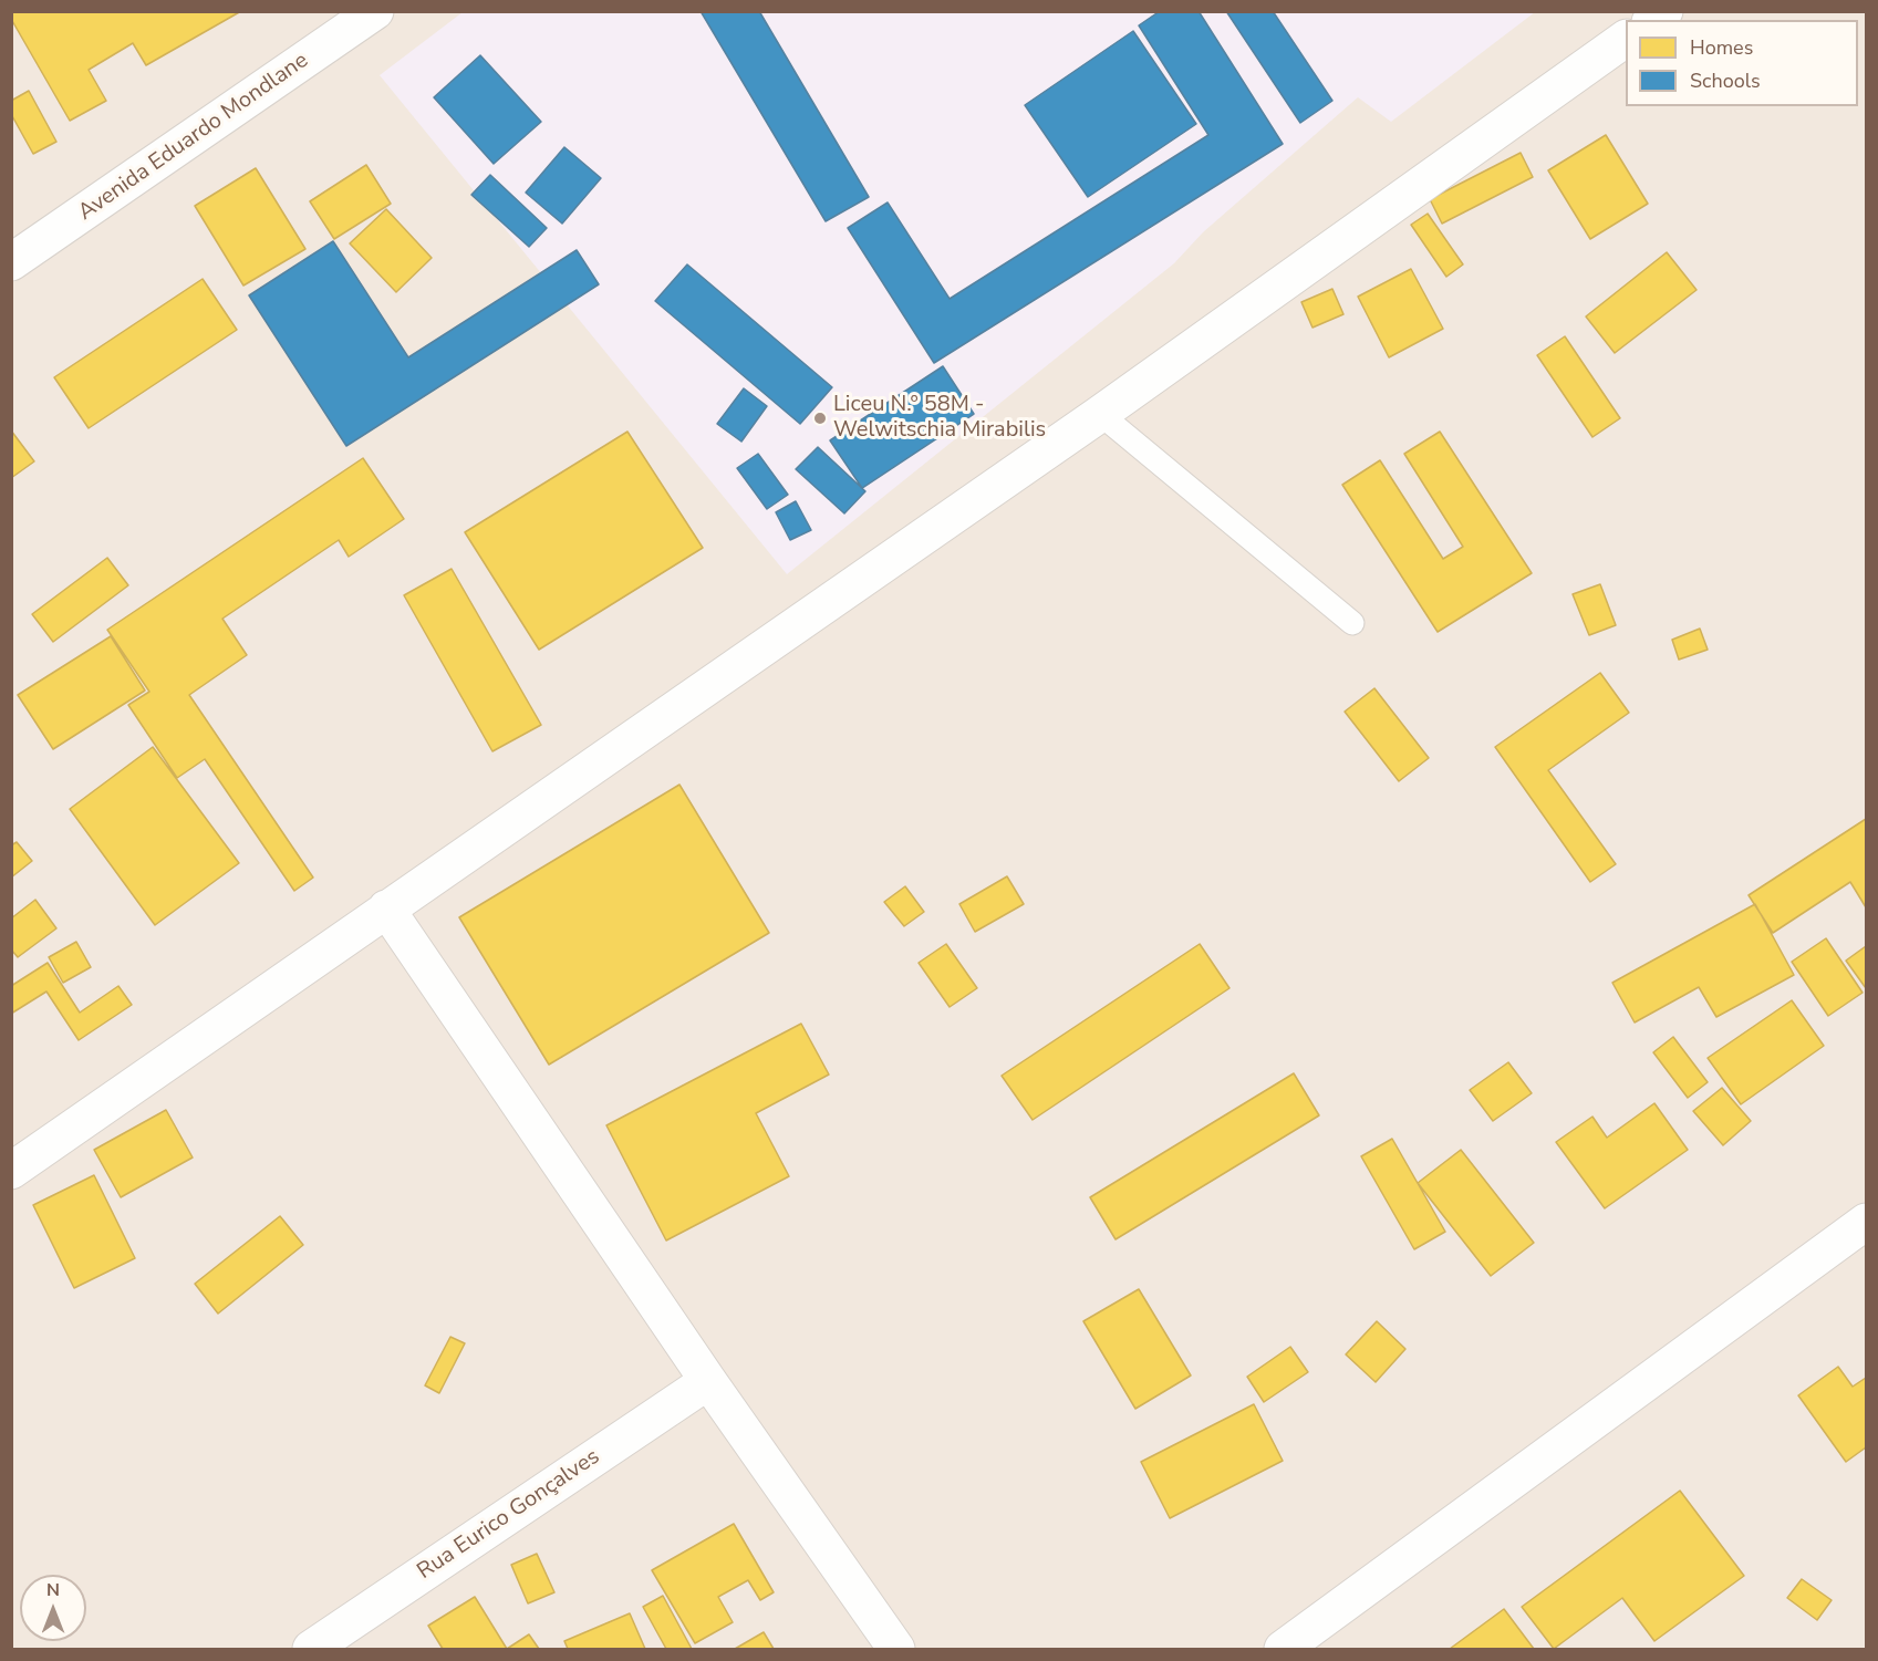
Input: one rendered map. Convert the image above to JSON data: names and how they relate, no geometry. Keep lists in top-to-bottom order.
{
  "streets": {
    "street": ["Avenida Eduardo Mondlane", "Rua Eurico Gonçalves"]
  },
  "places": ["Liceu N.º 58M - Welwitschia Mirabilis"],
  "legend": ["Homes", "Schools"],
  "north": "top"
}
